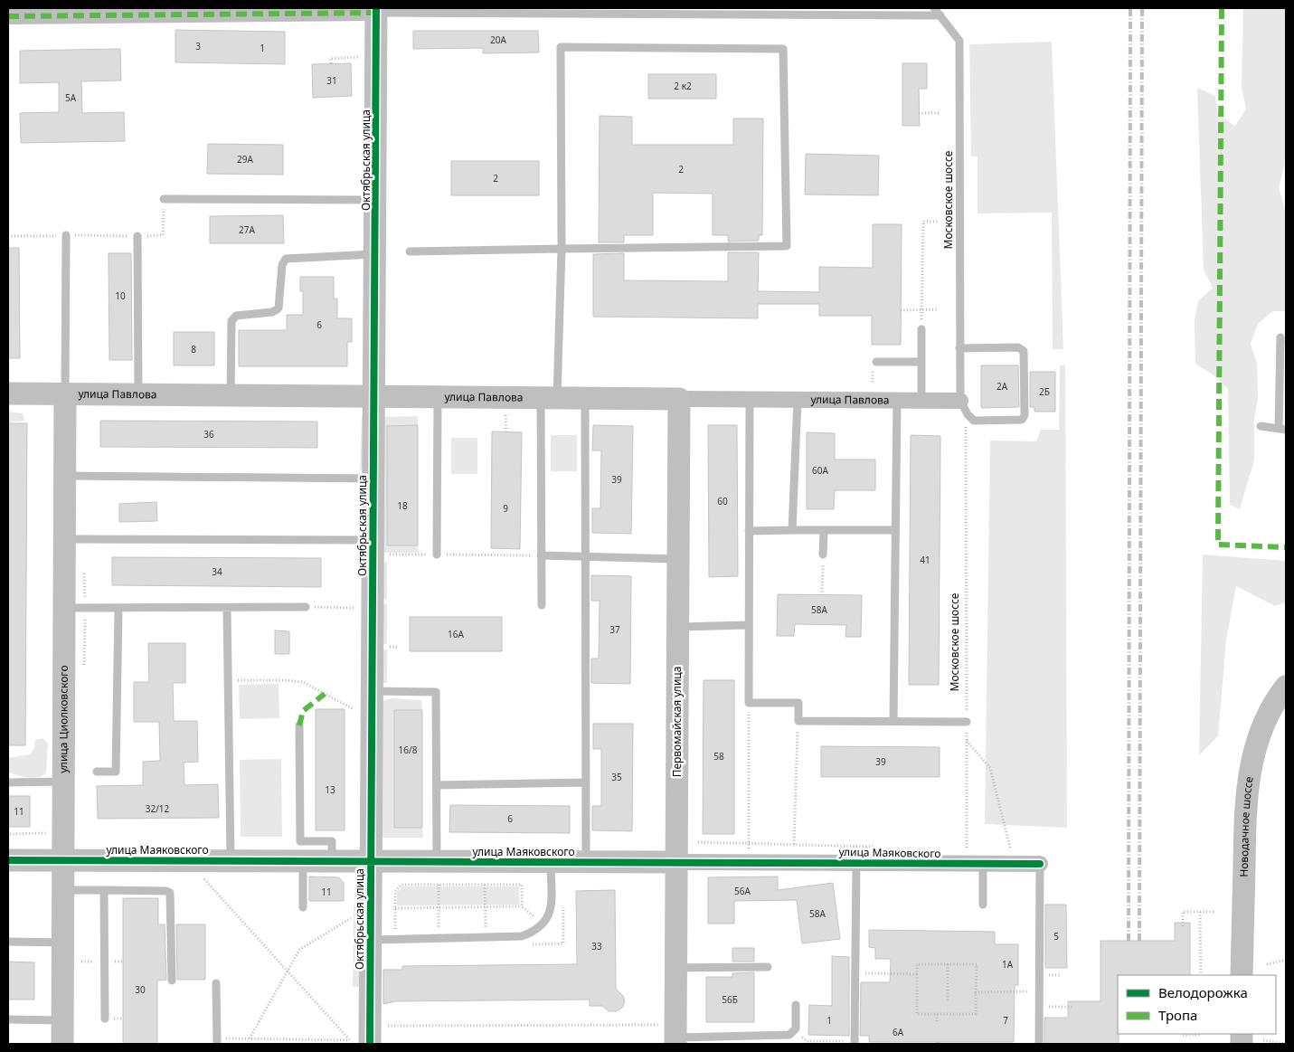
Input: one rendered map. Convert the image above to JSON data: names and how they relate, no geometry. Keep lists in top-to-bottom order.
{
  "streets": {
    "street": [
      "Октябрьская улица",
      "улица Павлова",
      "улица Циолковского",
      "Первомайская улица",
      "Новодачное шоссе",
      "улица Маяковского"
    ],
    "lane": ["Московское шоссе"]
  },
  "crossings": [
    ["Октябрьская улица", "улица Павлова"],
    ["Октябрьская улица", "улица Маяковского"],
    ["Московское шоссе", "улица Павлова"],
    ["Московское шоссе", "улица Маяковского"],
    ["улица Павлова", "улица Циолковского"],
    ["улица Павлова", "Первомайская улица"],
    ["улица Циолковского", "улица Маяковского"],
    ["Первомайская улица", "улица Маяковского"]
  ],
  "house_numbers": [
    "20А",
    "3",
    "1",
    "31",
    "2 к2",
    "5А",
    "29А",
    "2",
    "2",
    "27А",
    "10",
    "6",
    "8",
    "2А",
    "2Б",
    "36",
    "60А",
    "39",
    "60",
    "18",
    "9",
    "41",
    "34",
    "58А",
    "37",
    "16А",
    "16/8",
    "58",
    "39",
    "35",
    "13",
    "32/12",
    "11",
    "6",
    "56А",
    "11",
    "58А",
    "5",
    "33",
    "1А",
    "30",
    "56Б",
    "1",
    "7",
    "6А"
  ],
  "legend": ["Велодорожка", "Тропа"]
}
